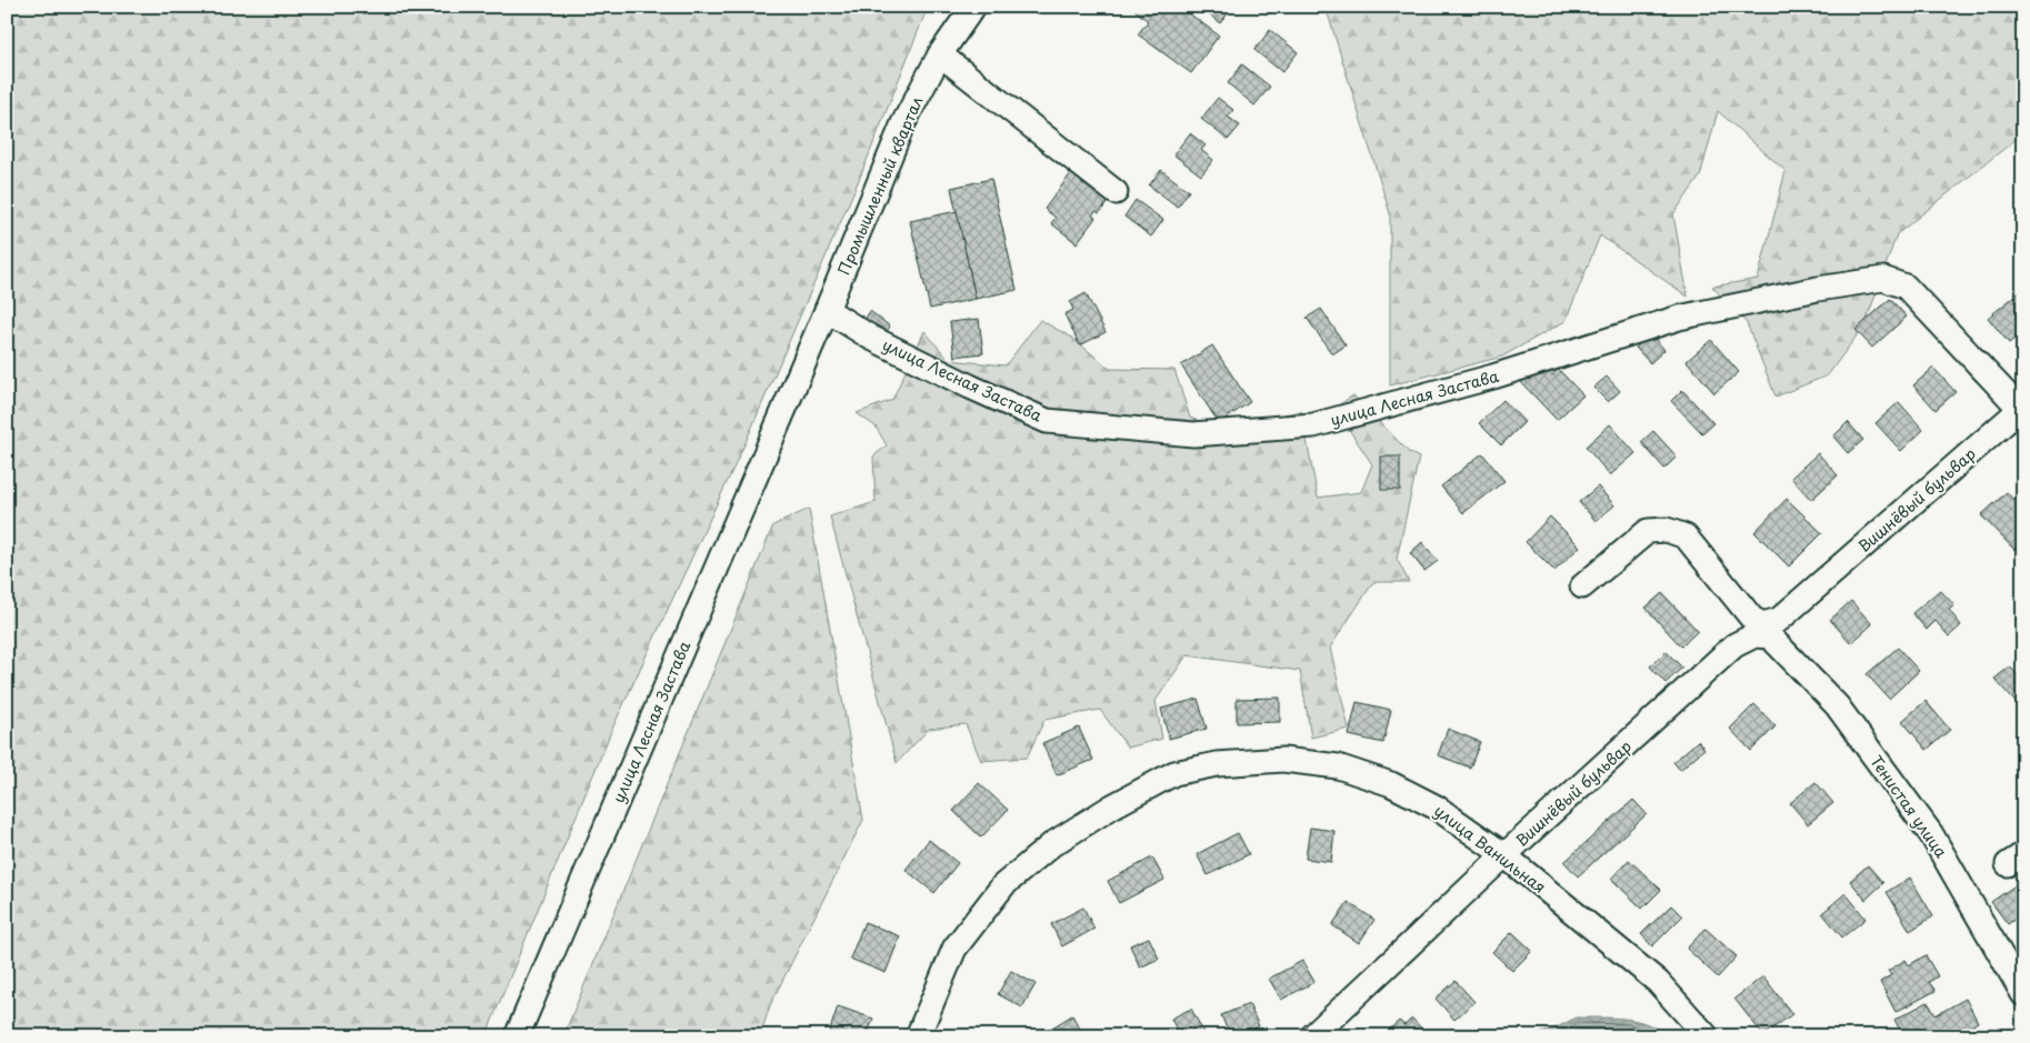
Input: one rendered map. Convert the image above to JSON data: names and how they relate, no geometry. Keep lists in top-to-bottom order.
{
  "streets": {
    "street": [
      "Промышленный квартал",
      "улица Лесная Застава",
      "Вишнёвый бульвар",
      "Тенистая улица",
      "улица Ванильная"
    ]
  },
  "crossings": [
    ["Промышленный квартал", "улица Лесная Застава"],
    ["улица Лесная Застава", "Вишнёвый бульвар"],
    ["Вишнёвый бульвар", "Тенистая улица"],
    ["Вишнёвый бульвар", "улица Ванильная"]
  ]
}
